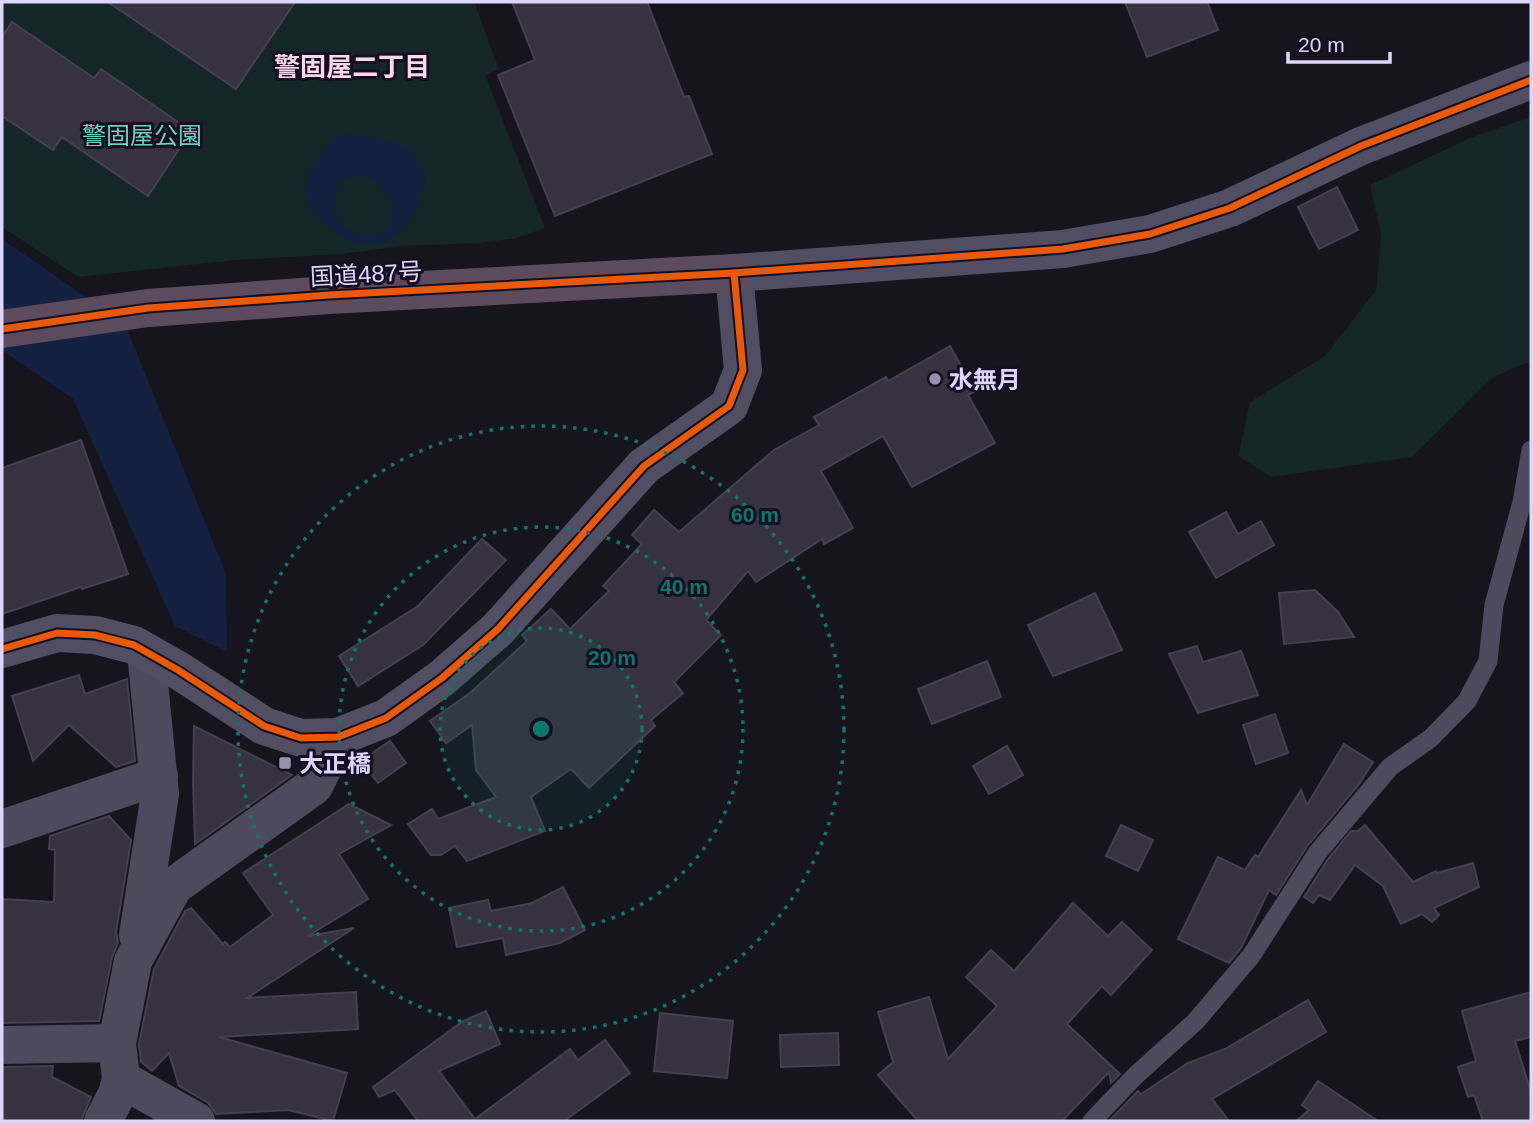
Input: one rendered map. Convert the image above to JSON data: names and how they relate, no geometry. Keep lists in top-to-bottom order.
{
  "streets": {
    "highway": ["国道487号"]
  },
  "districts": ["警固屋二丁目"],
  "parks": ["警固屋公園"],
  "places": {
    "other": ["水無月"],
    "transit": ["大正橋"]
  },
  "scale_bar": "20 m",
  "rings": ["60 m", "40 m", "20 m"]
}
